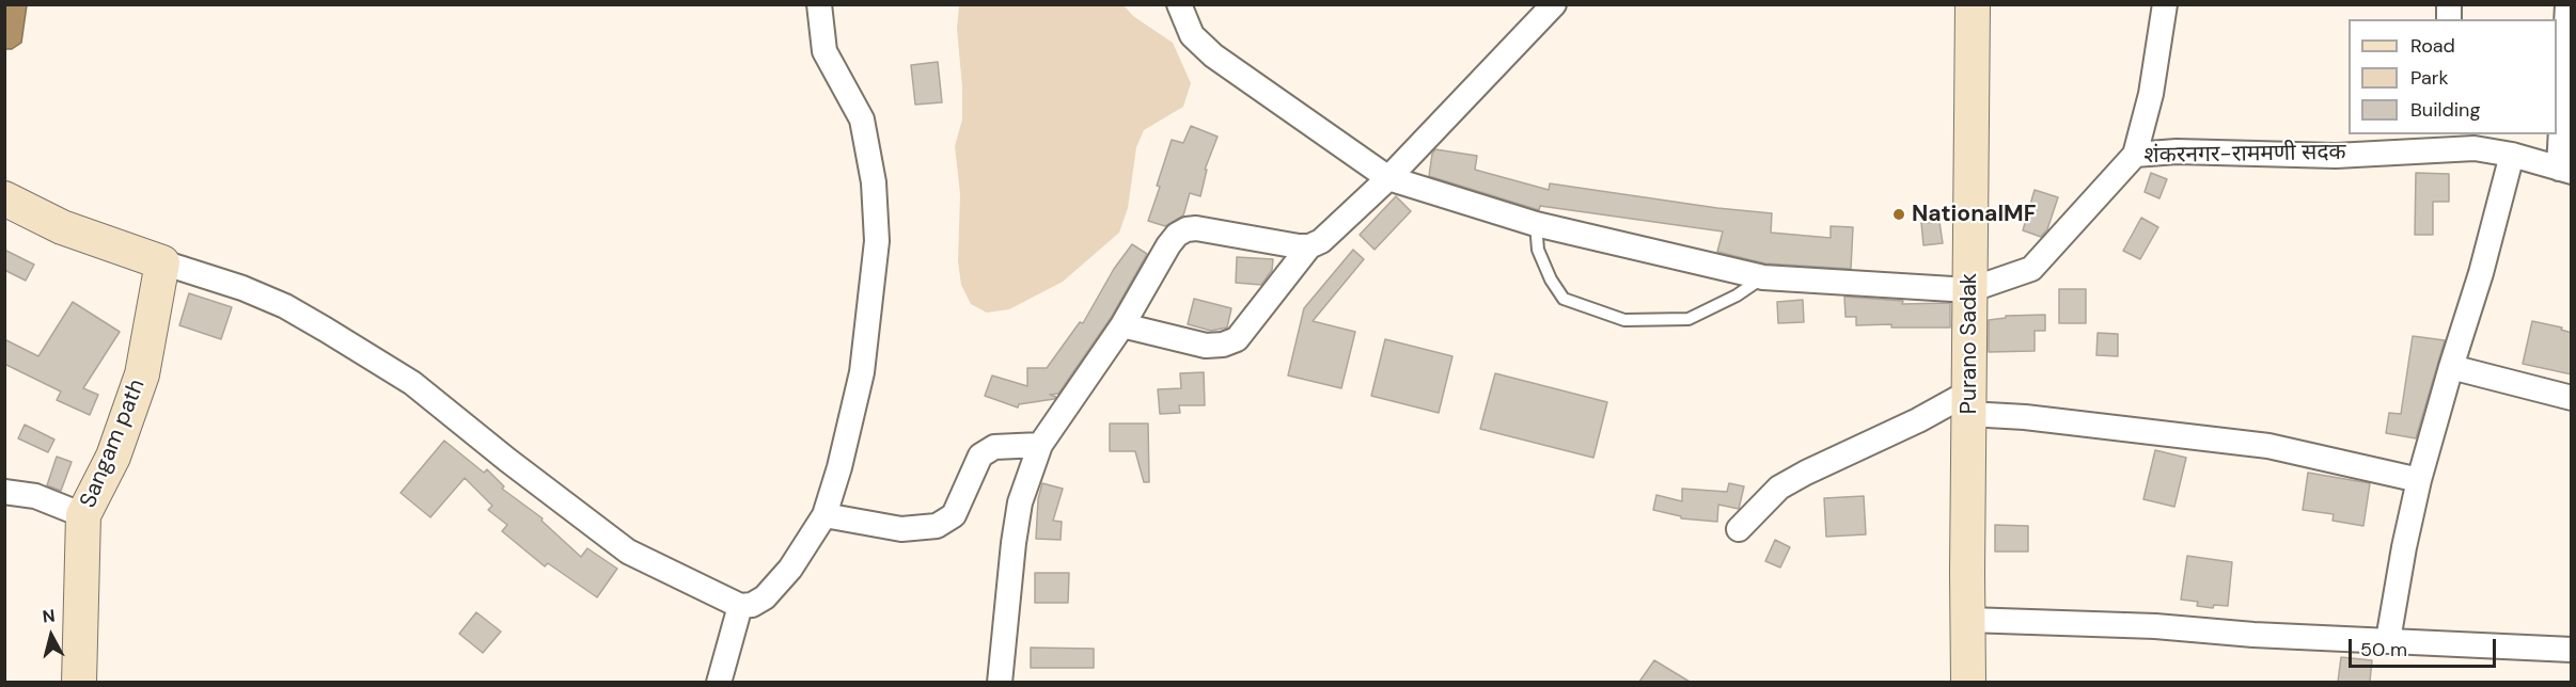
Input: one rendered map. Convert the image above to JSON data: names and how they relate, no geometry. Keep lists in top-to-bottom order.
{
  "streets": {
    "main road": ["Purano Sadak", "Sangam path"],
    "street": ["शंकरनगर-राममणी सदक"]
  },
  "crossings": [
    ["शंकरनगर-राममणी सदक", "Purano Sadak"]
  ],
  "places": ["NationalMF"],
  "legend": ["Road", "Park", "Building"],
  "scale_bar": "50 m",
  "north": "top"
}
